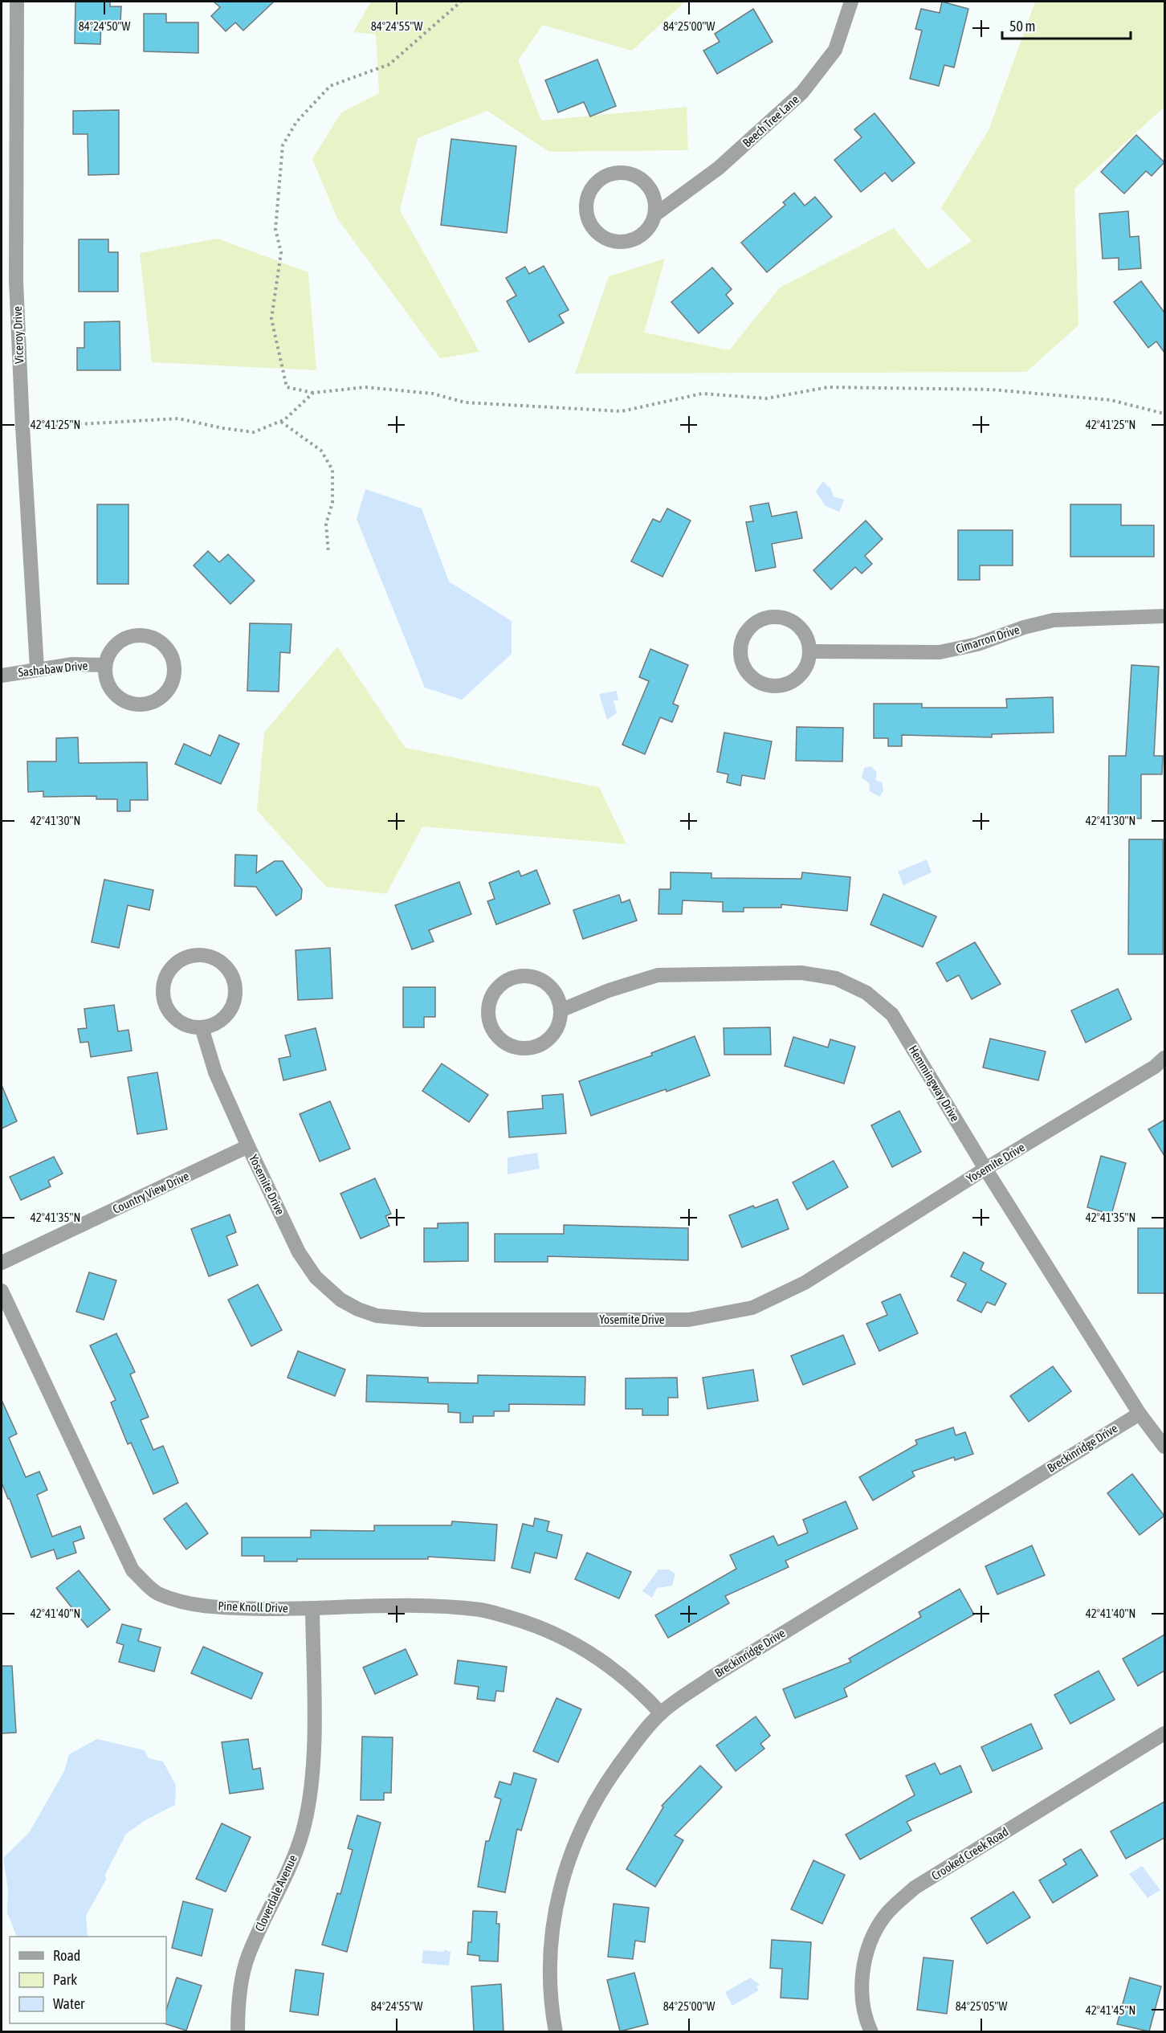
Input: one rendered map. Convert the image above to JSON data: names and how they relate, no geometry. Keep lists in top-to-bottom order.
{
  "streets": {
    "street": [
      "Beech Tree Lane",
      "Viceroy Drive",
      "Cimarron Drive",
      "Sashabaw Drive",
      "Hemmingway Drive",
      "Yosemite Drive",
      "Country View Drive",
      "Breckinridge Drive",
      "Pine Knoll Drive",
      "Crooked Creek Road",
      "Cloverdale Avenue"
    ]
  },
  "crossings": [
    ["Viceroy Drive", "Sashabaw Drive"],
    ["Hemmingway Drive", "Yosemite Drive"],
    ["Hemmingway Drive", "Breckinridge Drive"],
    ["Yosemite Drive", "Country View Drive"],
    ["Breckinridge Drive", "Pine Knoll Drive"],
    ["Pine Knoll Drive", "Cloverdale Avenue"]
  ],
  "legend": ["Road", "Park", "Water"],
  "scale_bar": "50 m",
  "coordinates": [
    "84°24'50\"W",
    "84°24'55\"W",
    "84°25'00\"W",
    "42°41'25\"N",
    "42°41'30\"N",
    "42°41'35\"N",
    "42°41'40\"N",
    "84°25'05\"W",
    "42°41'45\"N"
  ]
}
